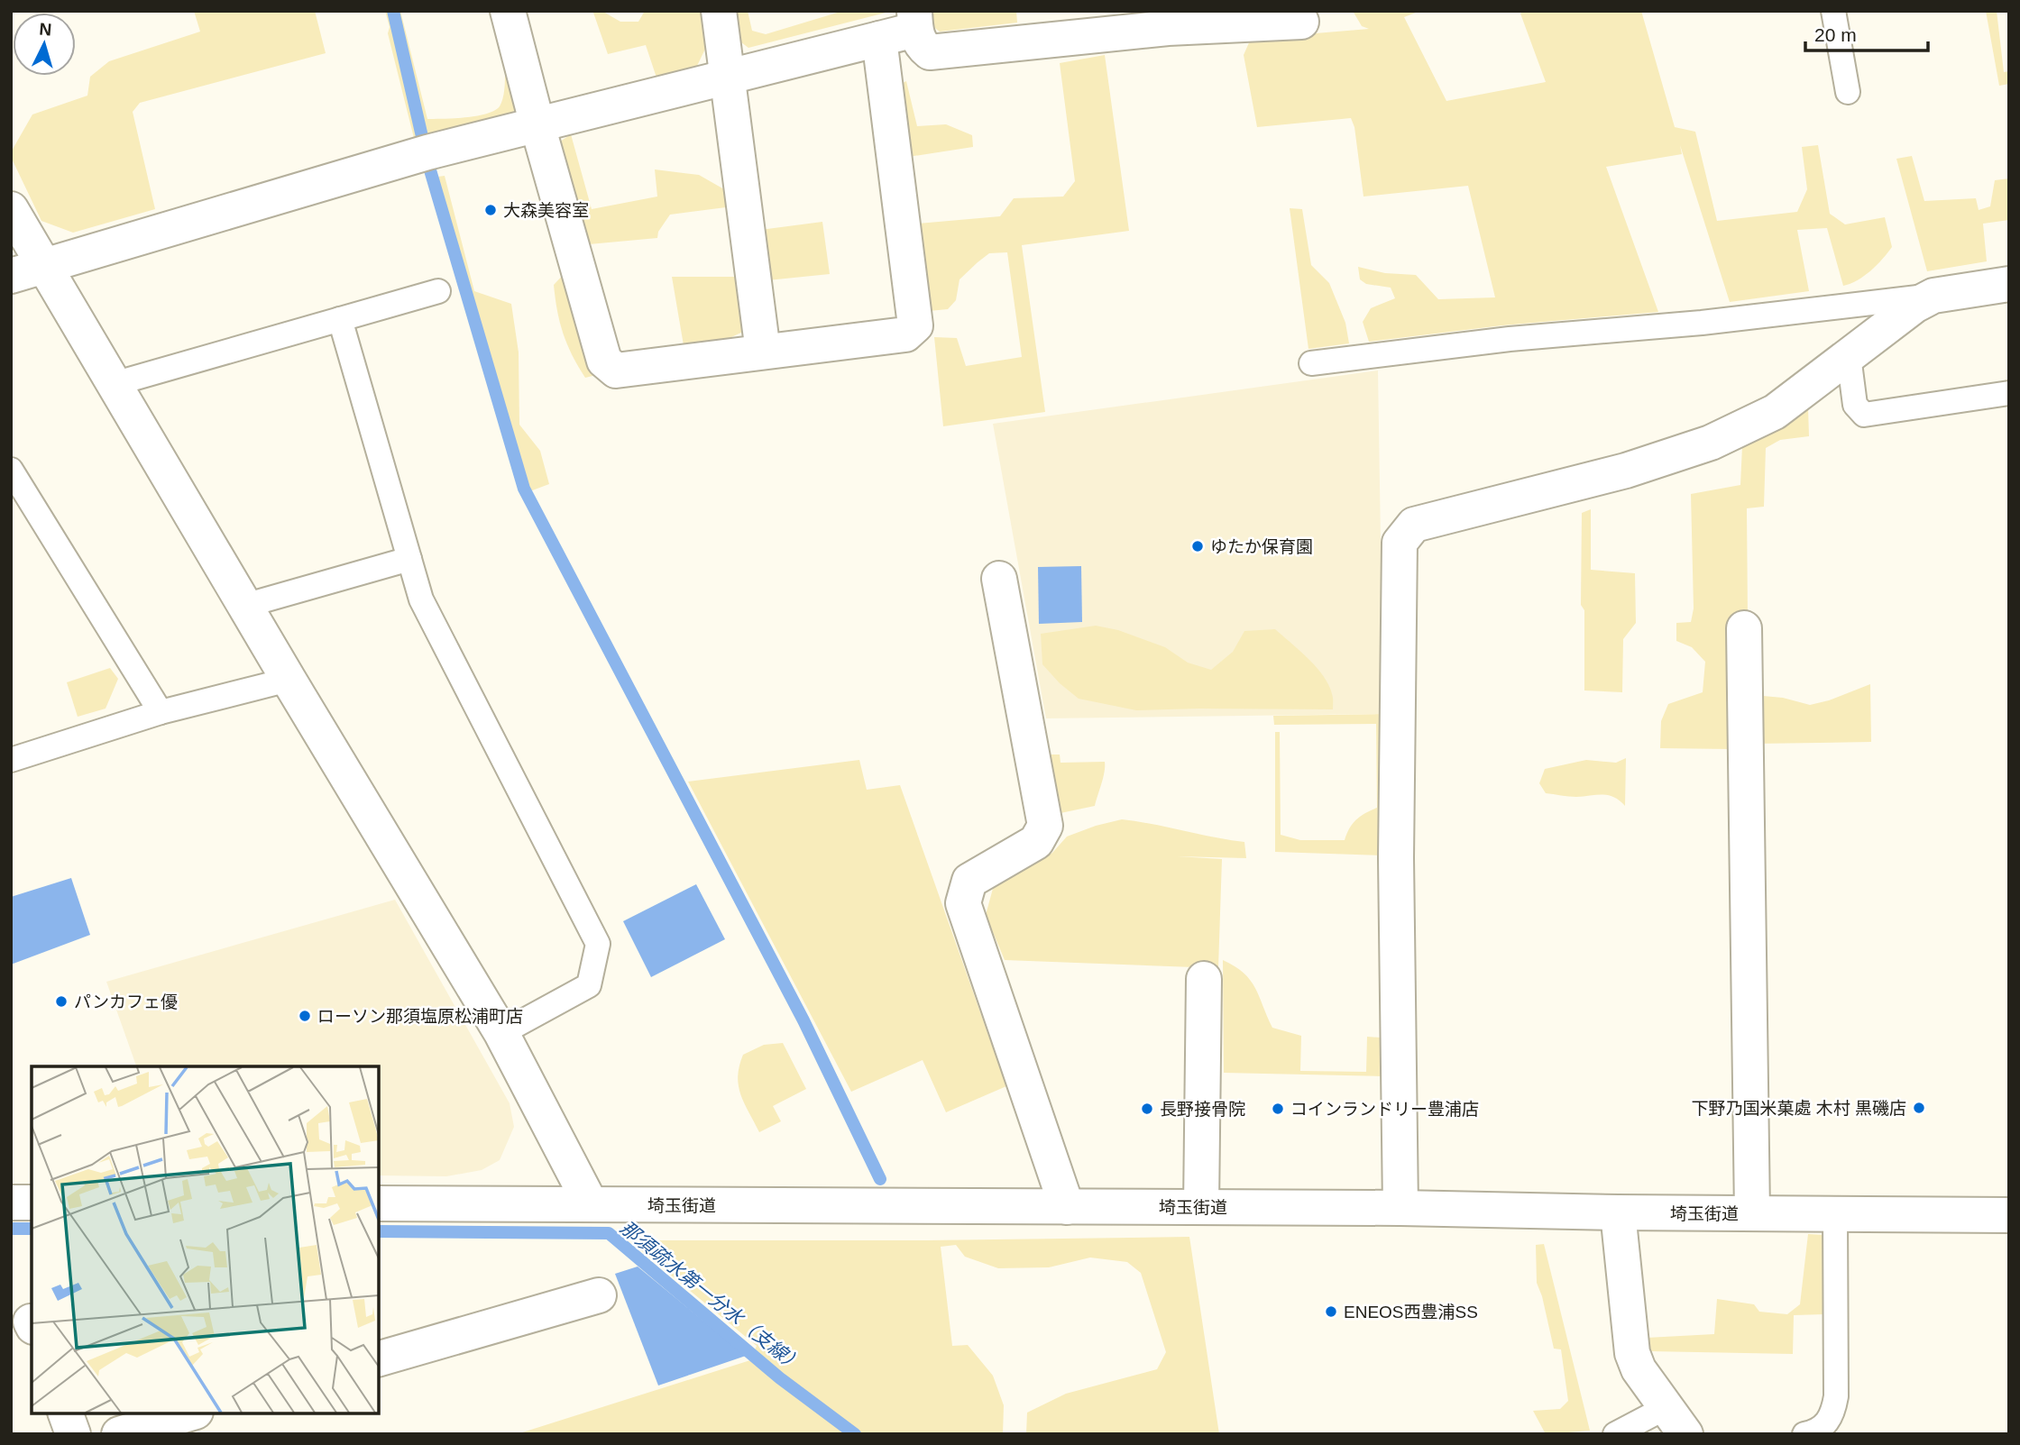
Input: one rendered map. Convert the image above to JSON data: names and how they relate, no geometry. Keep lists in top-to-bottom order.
{
  "streets": {
    "street": ["埼玉街道"]
  },
  "water": ["那須疏水第一分水（支線）"],
  "places": [
    "大森美容室",
    "ゆたか保育園",
    "パンカフェ優",
    "ローソン那須塩原松浦町店",
    "下野乃国米菓處 木村 黒磯店",
    "長野接骨院",
    "コインランドリー豊浦店",
    "ENEOS西豊浦SS"
  ],
  "scale_bar": "20 m",
  "north": "top"
}
